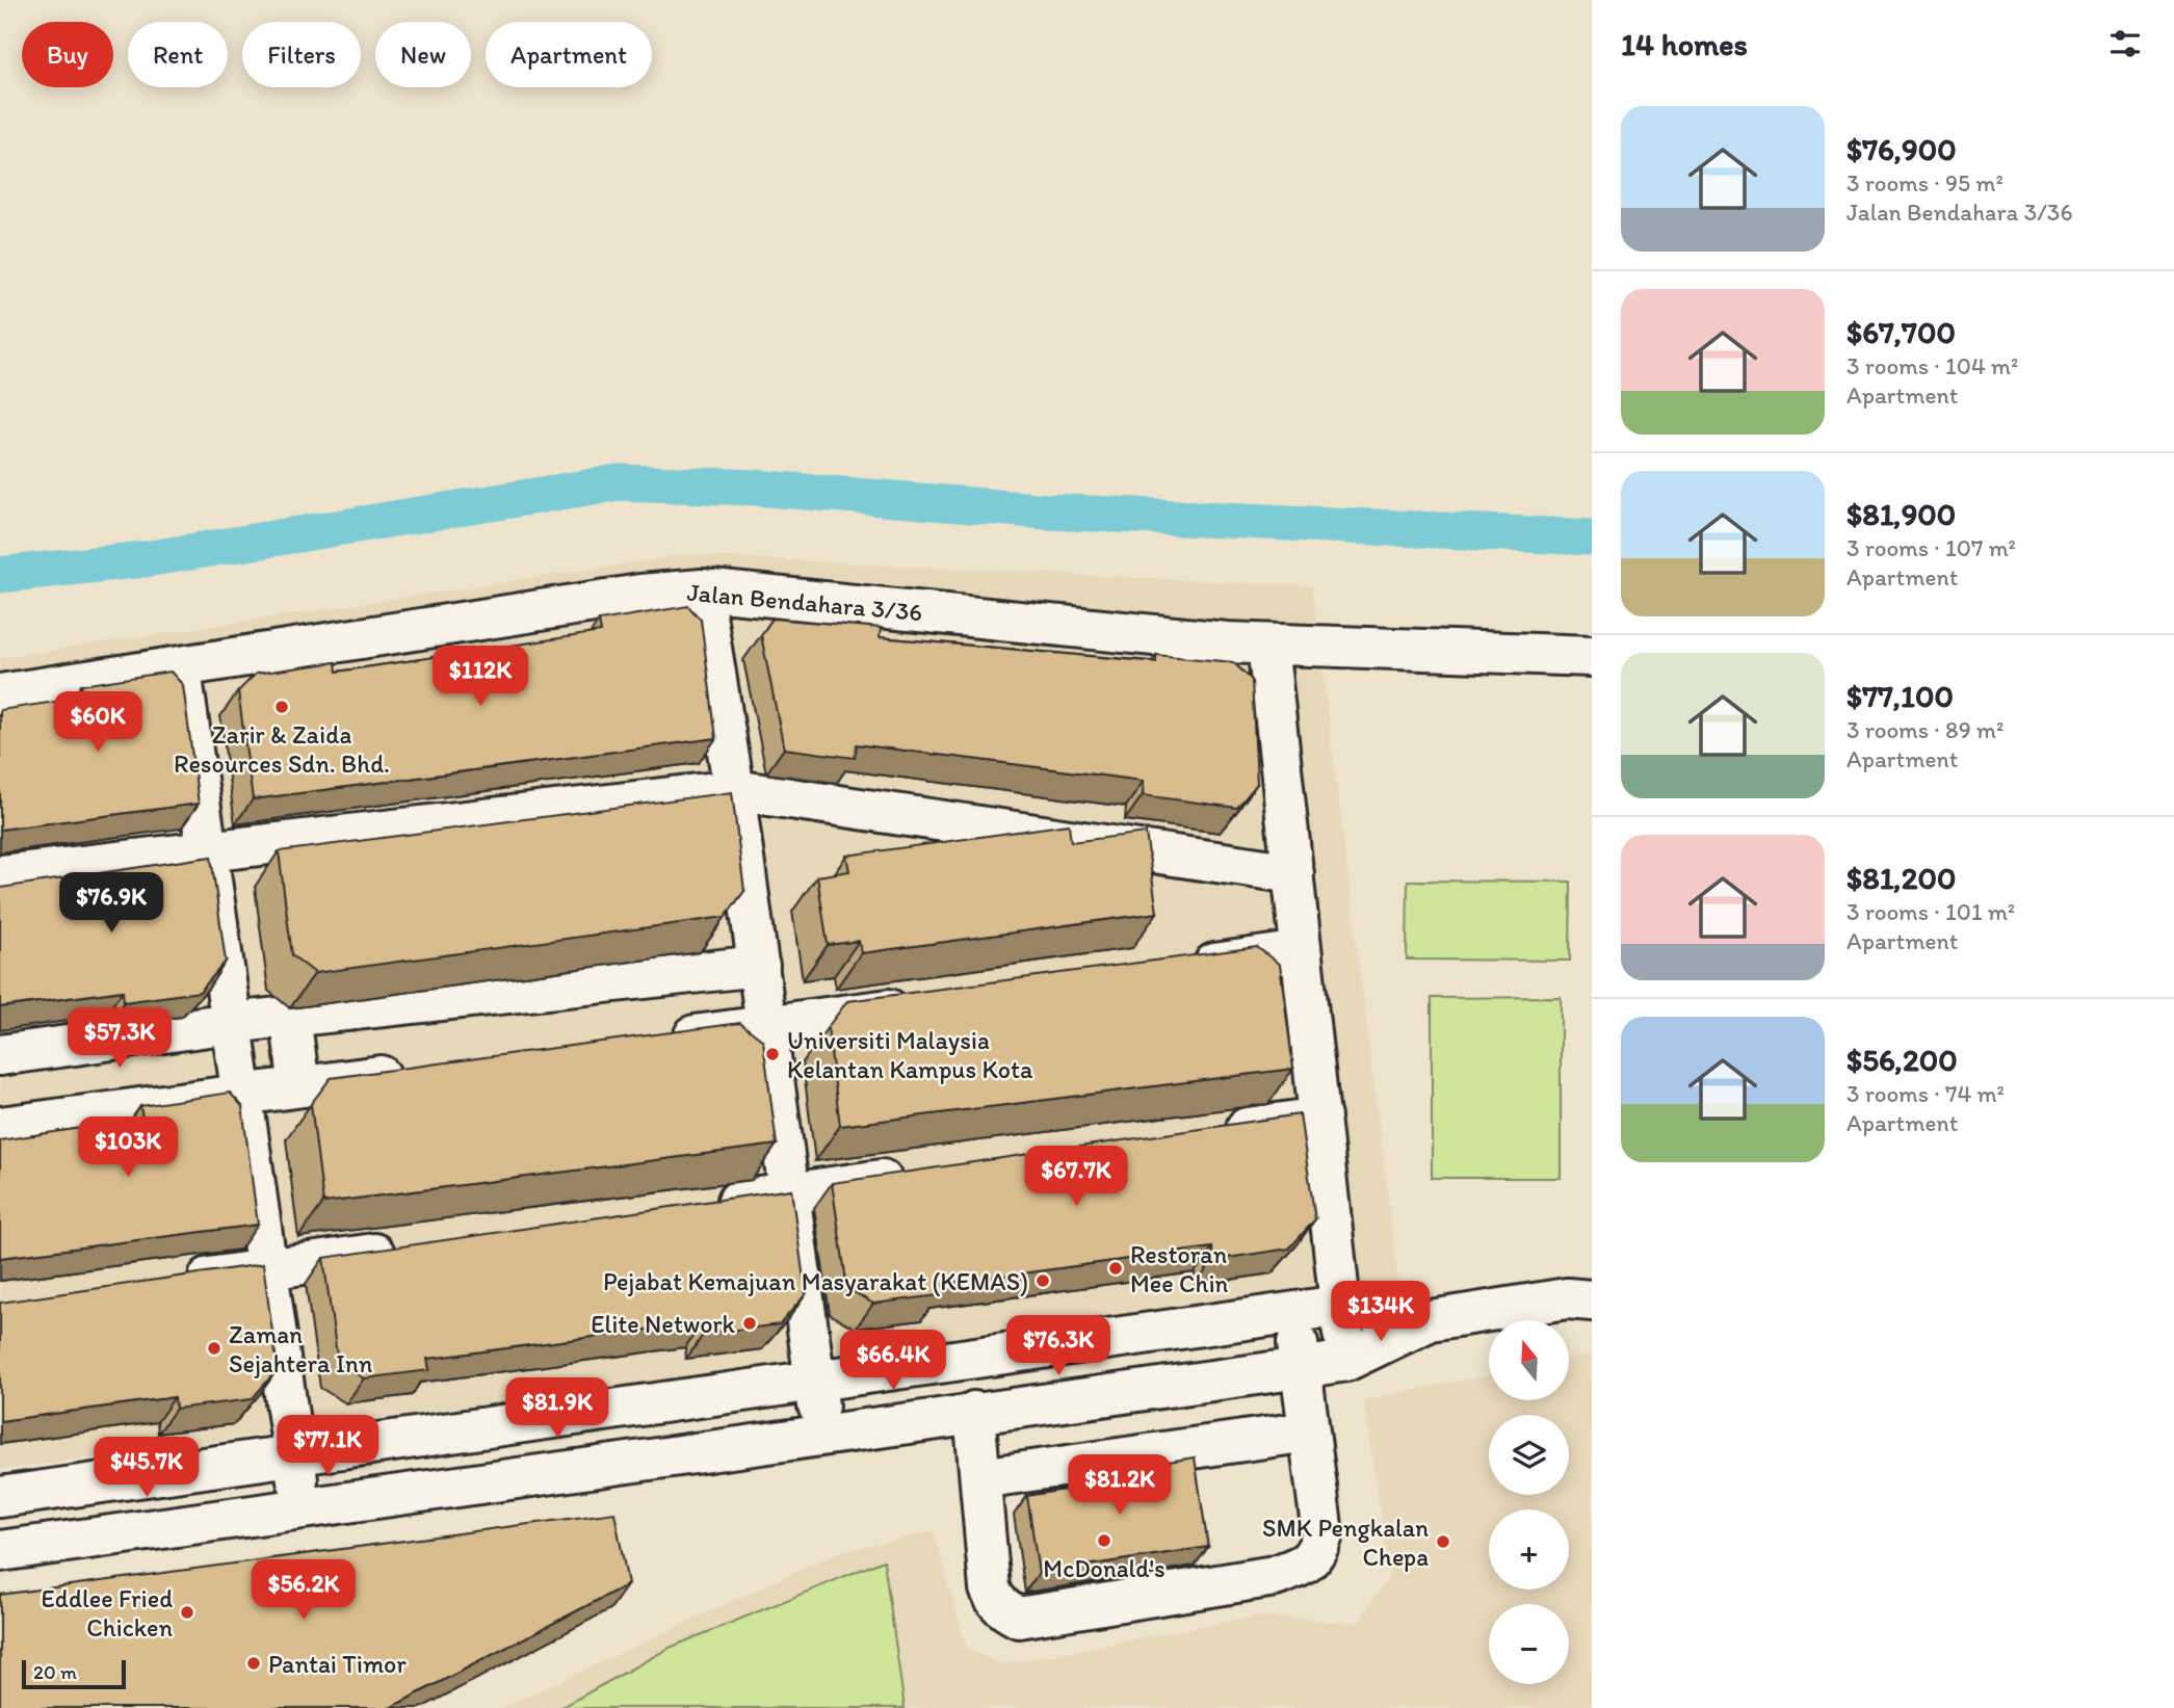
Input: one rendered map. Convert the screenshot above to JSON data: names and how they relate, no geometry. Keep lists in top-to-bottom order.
{
  "streets": {
    "street": ["Jalan Bendahara 3/36"]
  },
  "places": [
    "Zarir & Zaida Resources Sdn. Bhd.",
    "Universiti Malaysia Kelantan Kampus Kota",
    "Restoran Mee Chin",
    "Pejabat Kemajuan Masyarakat (KEMAS)",
    "Elite Network",
    "Zaman Sejahtera Inn",
    "McDonald's",
    "SMK Pengkalan Chepa",
    "Eddlee Fried Chicken",
    "Pantai Timor"
  ],
  "scale_bar": "20 m",
  "north": "top",
  "page": {
    "heading": "14 homes",
    "chip": [
      "Buy",
      "Rent",
      "Filters",
      "New",
      "Apartment"
    ],
    "list": [
      {
        "name": "$76,900",
        "note": "3 rooms · 95 m² · Jalan Bendahara 3/36"
      },
      {
        "name": "$67,700",
        "note": "3 rooms · 104 m² · Apartment"
      },
      {
        "name": "$81,900",
        "note": "3 rooms · 107 m² · Apartment"
      },
      {
        "name": "$77,100",
        "note": "3 rooms · 89 m² · Apartment"
      },
      {
        "name": "$81,200",
        "note": "3 rooms · 101 m² · Apartment"
      },
      {
        "name": "$56,200",
        "note": "3 rooms · 74 m² · Apartment"
      }
    ],
    "price": [
      "$112K",
      "$60K",
      "$76.9K",
      "$57.3K",
      "$103K",
      "$67.7K",
      "$134K",
      "$76.3K",
      "$66.4K",
      "$81.9K",
      "$77.1K",
      "$45.7K",
      "$81.2K",
      "$56.2K"
    ],
    "map_buttons": ["+", "−"],
    "scale": "20 m"
  }
}
